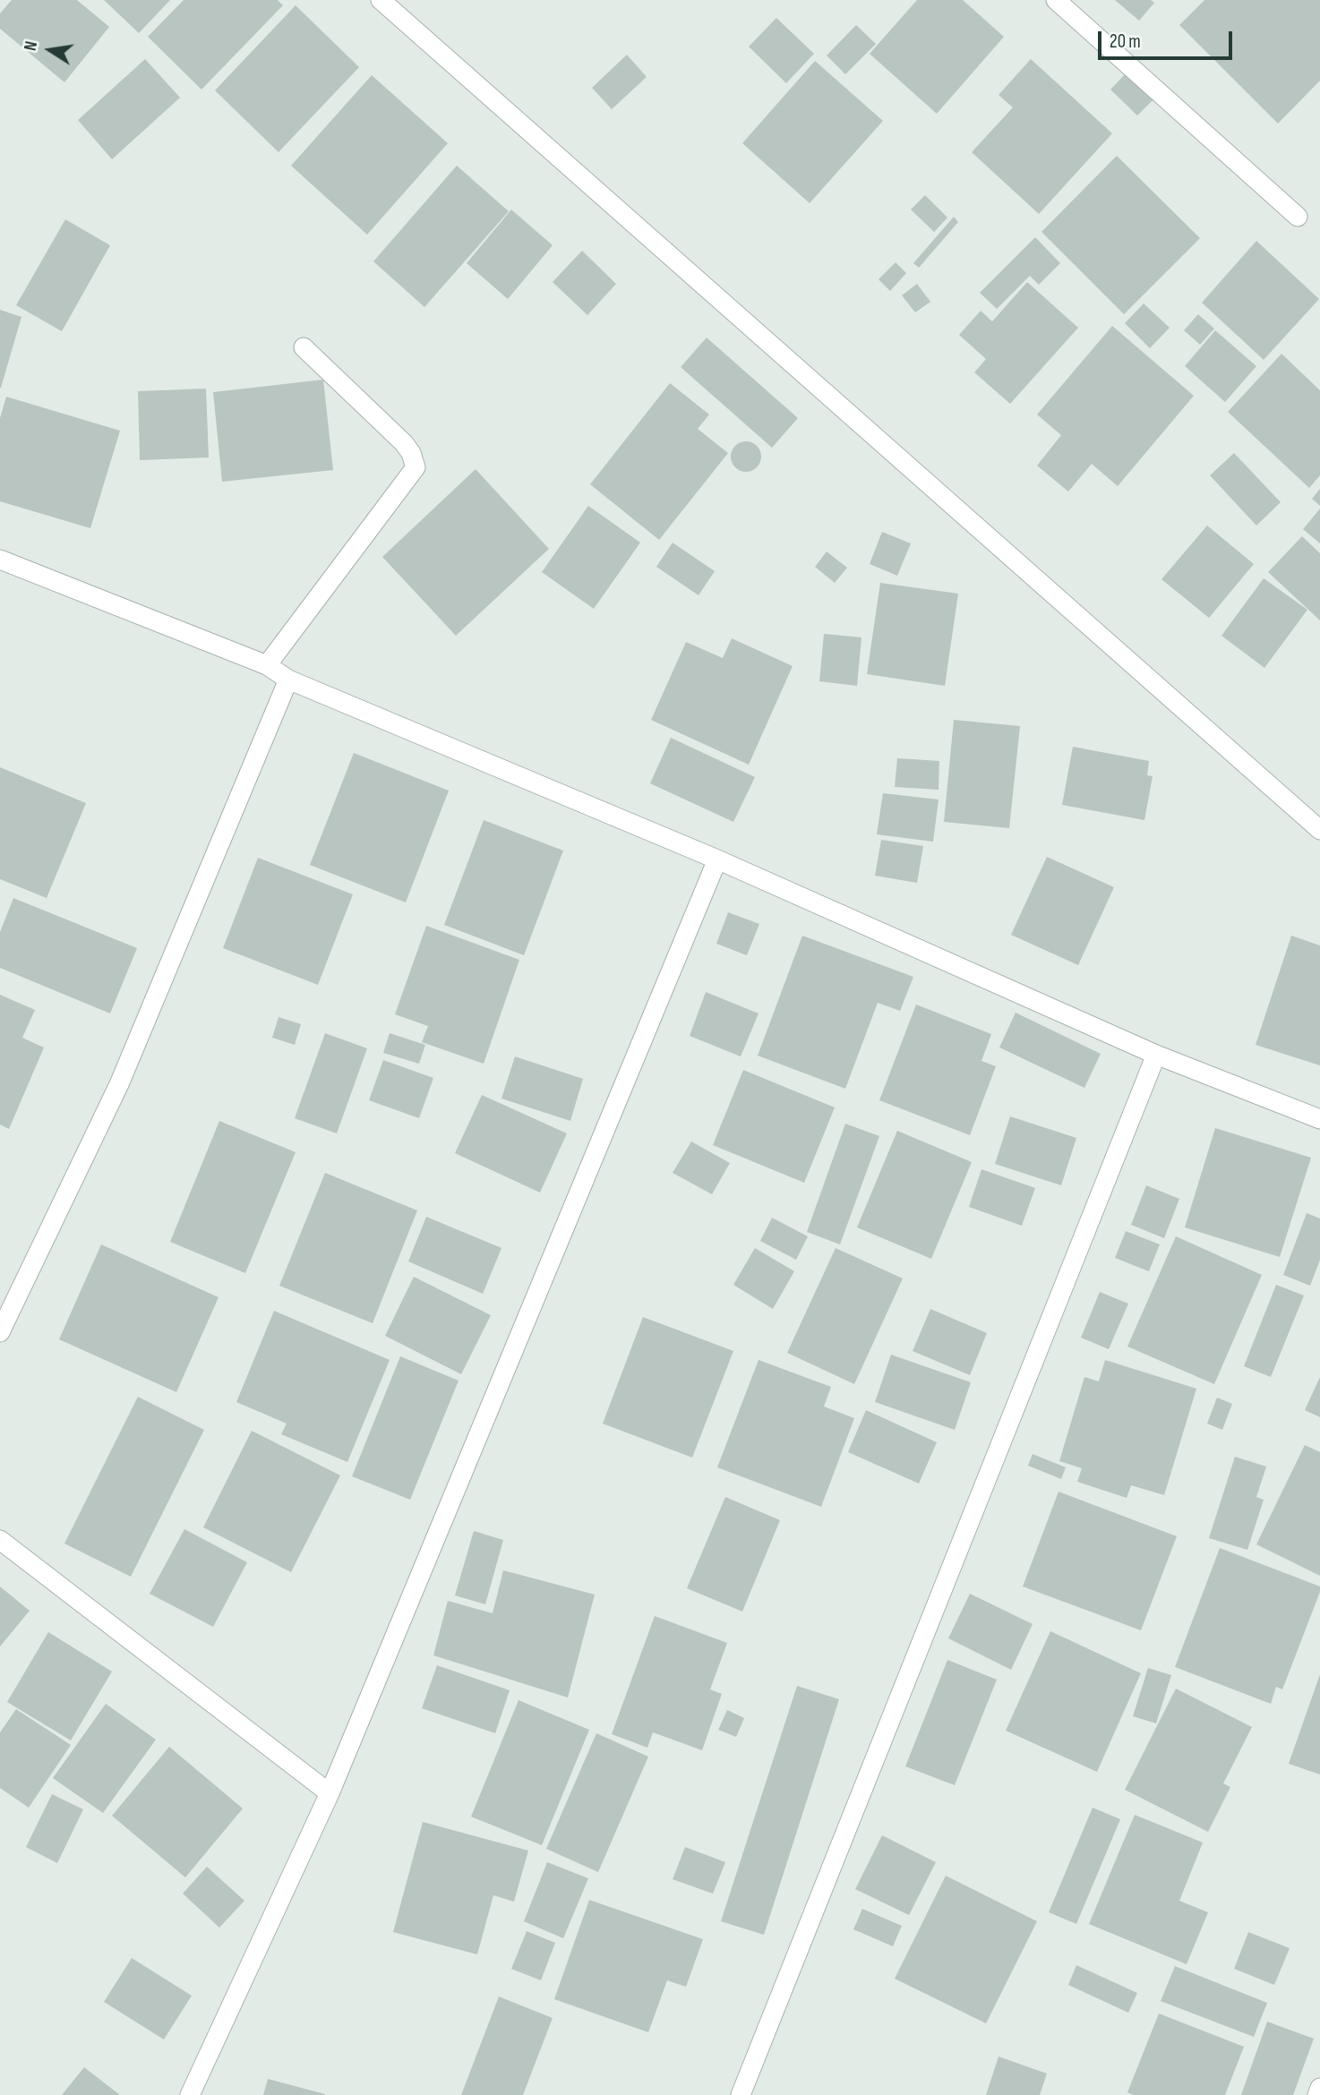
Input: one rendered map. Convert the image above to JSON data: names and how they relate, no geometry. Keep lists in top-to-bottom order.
{
  "scale_bar": "20 m",
  "north": "left"
}
